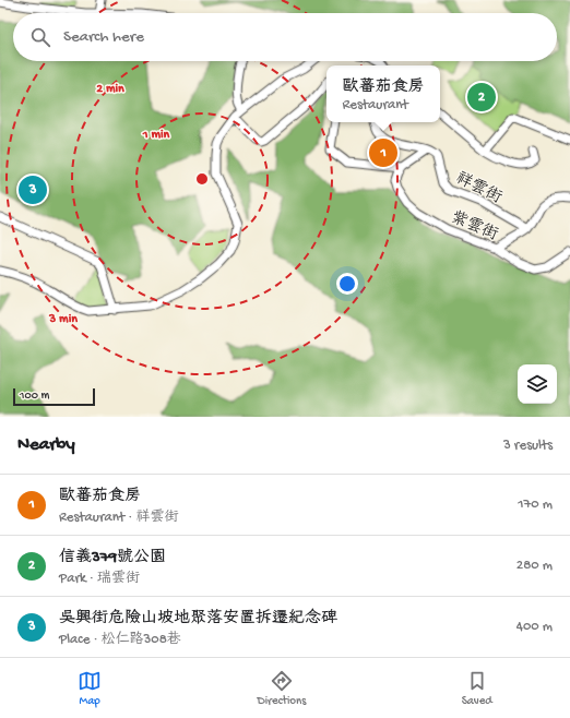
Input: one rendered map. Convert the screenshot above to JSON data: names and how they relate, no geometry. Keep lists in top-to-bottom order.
{
  "streets": {
    "street": ["祥雲街", "紫雲街"]
  },
  "scale_bar": "100 m",
  "page": {
    "search": "Search here",
    "popup": ["歐蕃茄食房", "Restaurant"],
    "pins": ["2", "1", "3"],
    "scale": "100 m",
    "heading": ["Nearby", "3 results"],
    "list": [
      {
        "mark": "1",
        "name": "歐蕃茄食房",
        "note": "Restaurant · 祥雲街",
        "value": "170 m"
      },
      {
        "mark": "2",
        "name": "信義379號公園",
        "note": "Park · 瑞雲街",
        "value": "280 m"
      },
      {
        "mark": "3",
        "name": "吳興街危險山坡地聚落安置拆遷紀念碑",
        "note": "Place · 松仁路308巷",
        "value": "400 m"
      }
    ],
    "nav": ["Map", "Directions", "Saved"]
  },
  "rings": ["2 min", "1 min", "3 min"]
}
